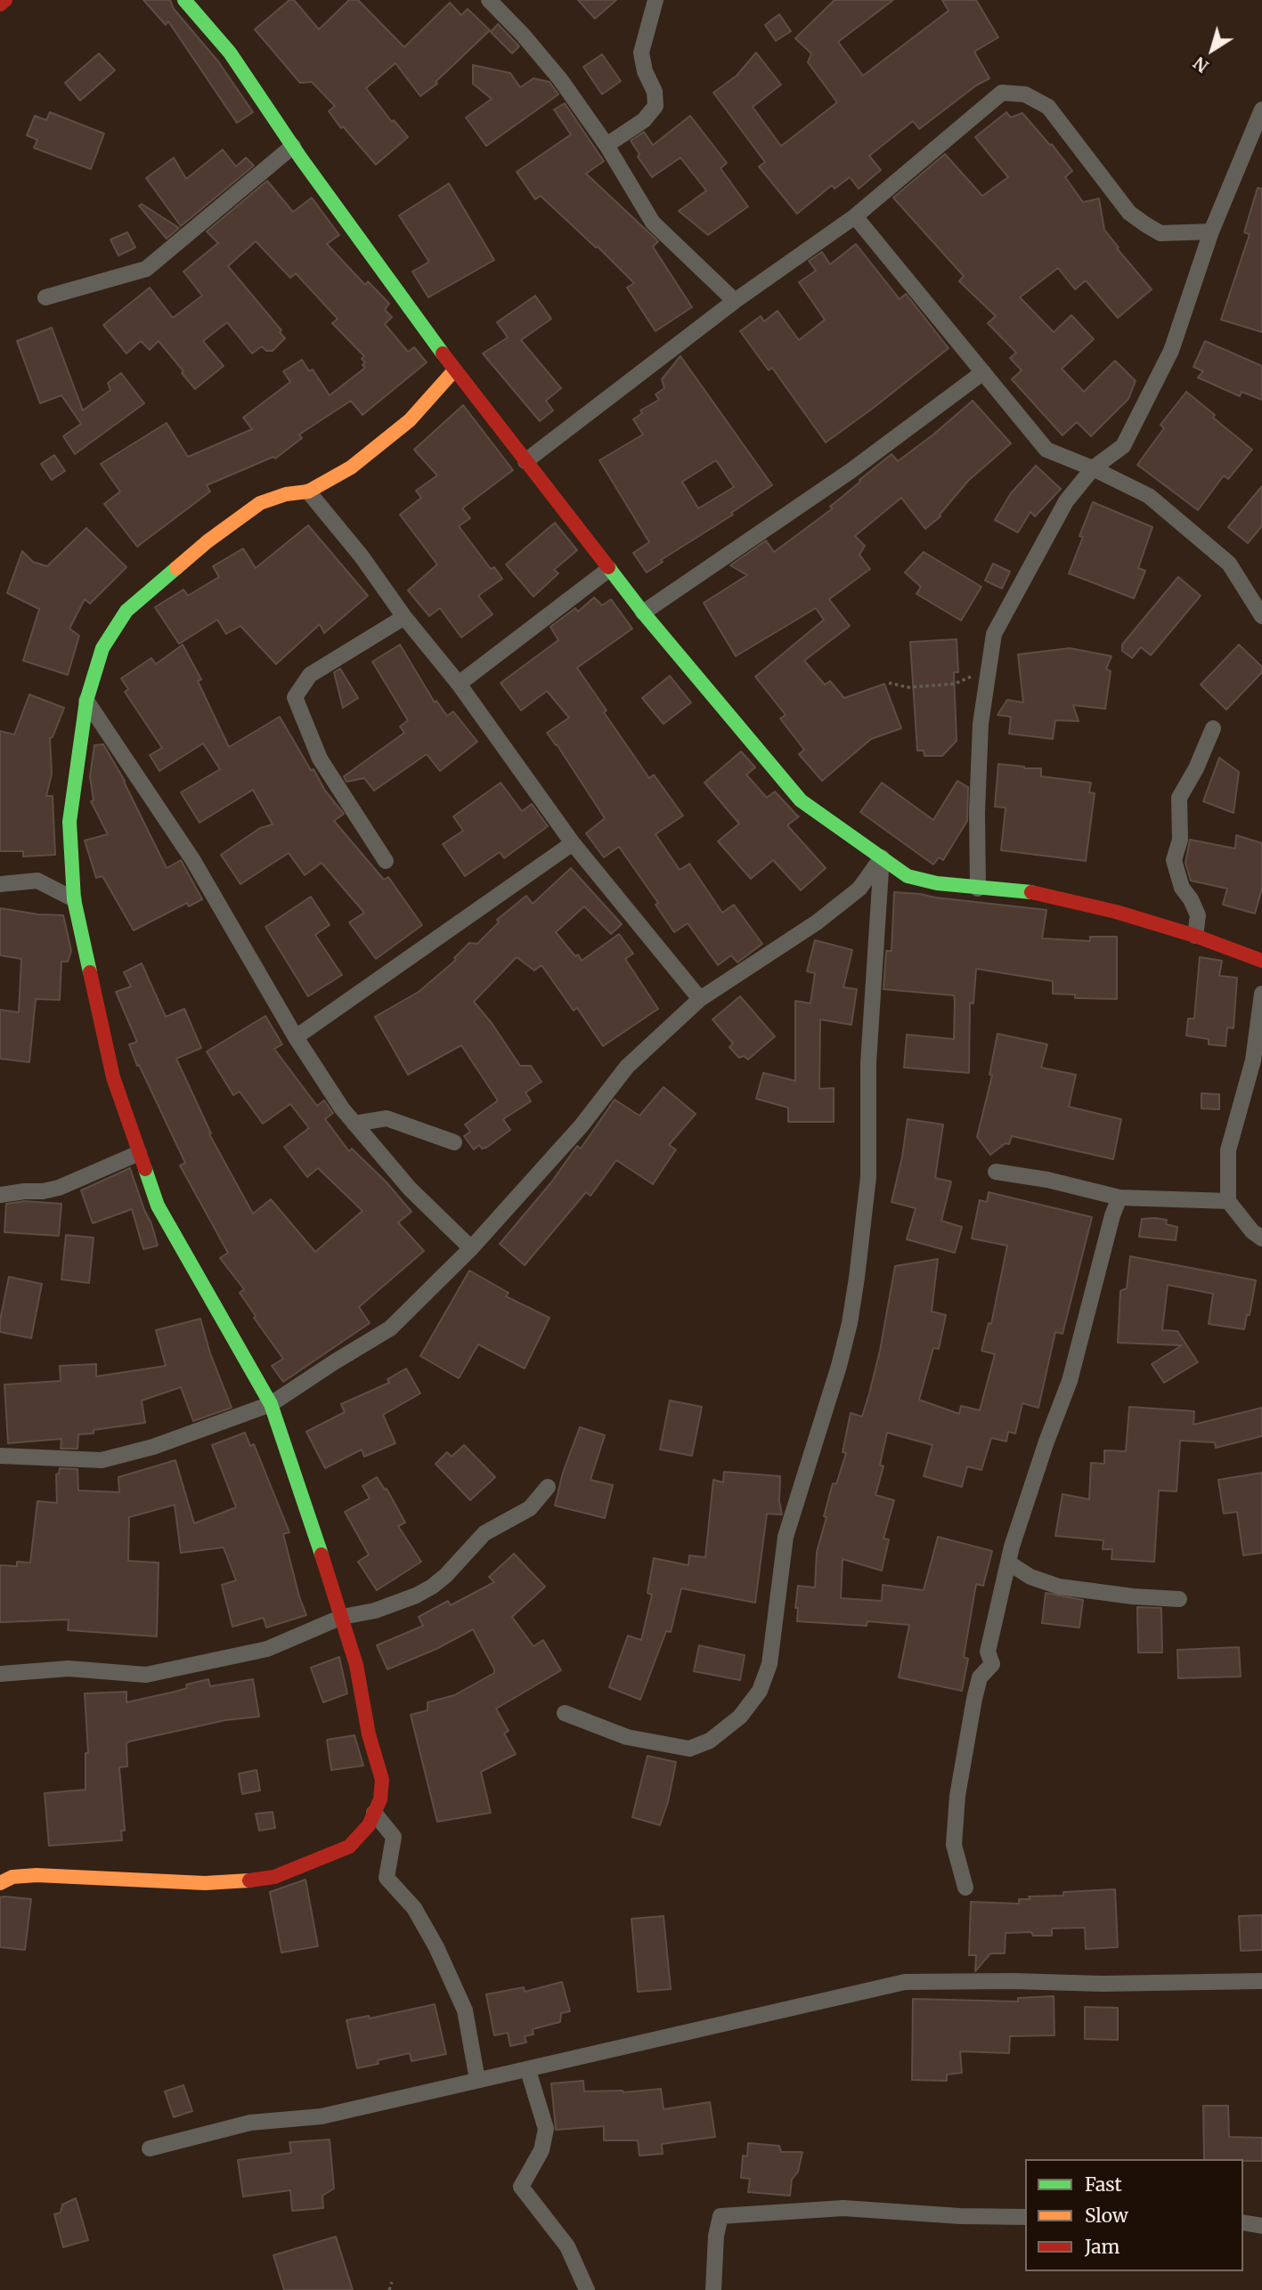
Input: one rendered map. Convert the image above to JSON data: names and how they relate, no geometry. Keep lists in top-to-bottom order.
{
  "legend": ["Fast", "Slow", "Jam"],
  "north": "bottom left"
}
